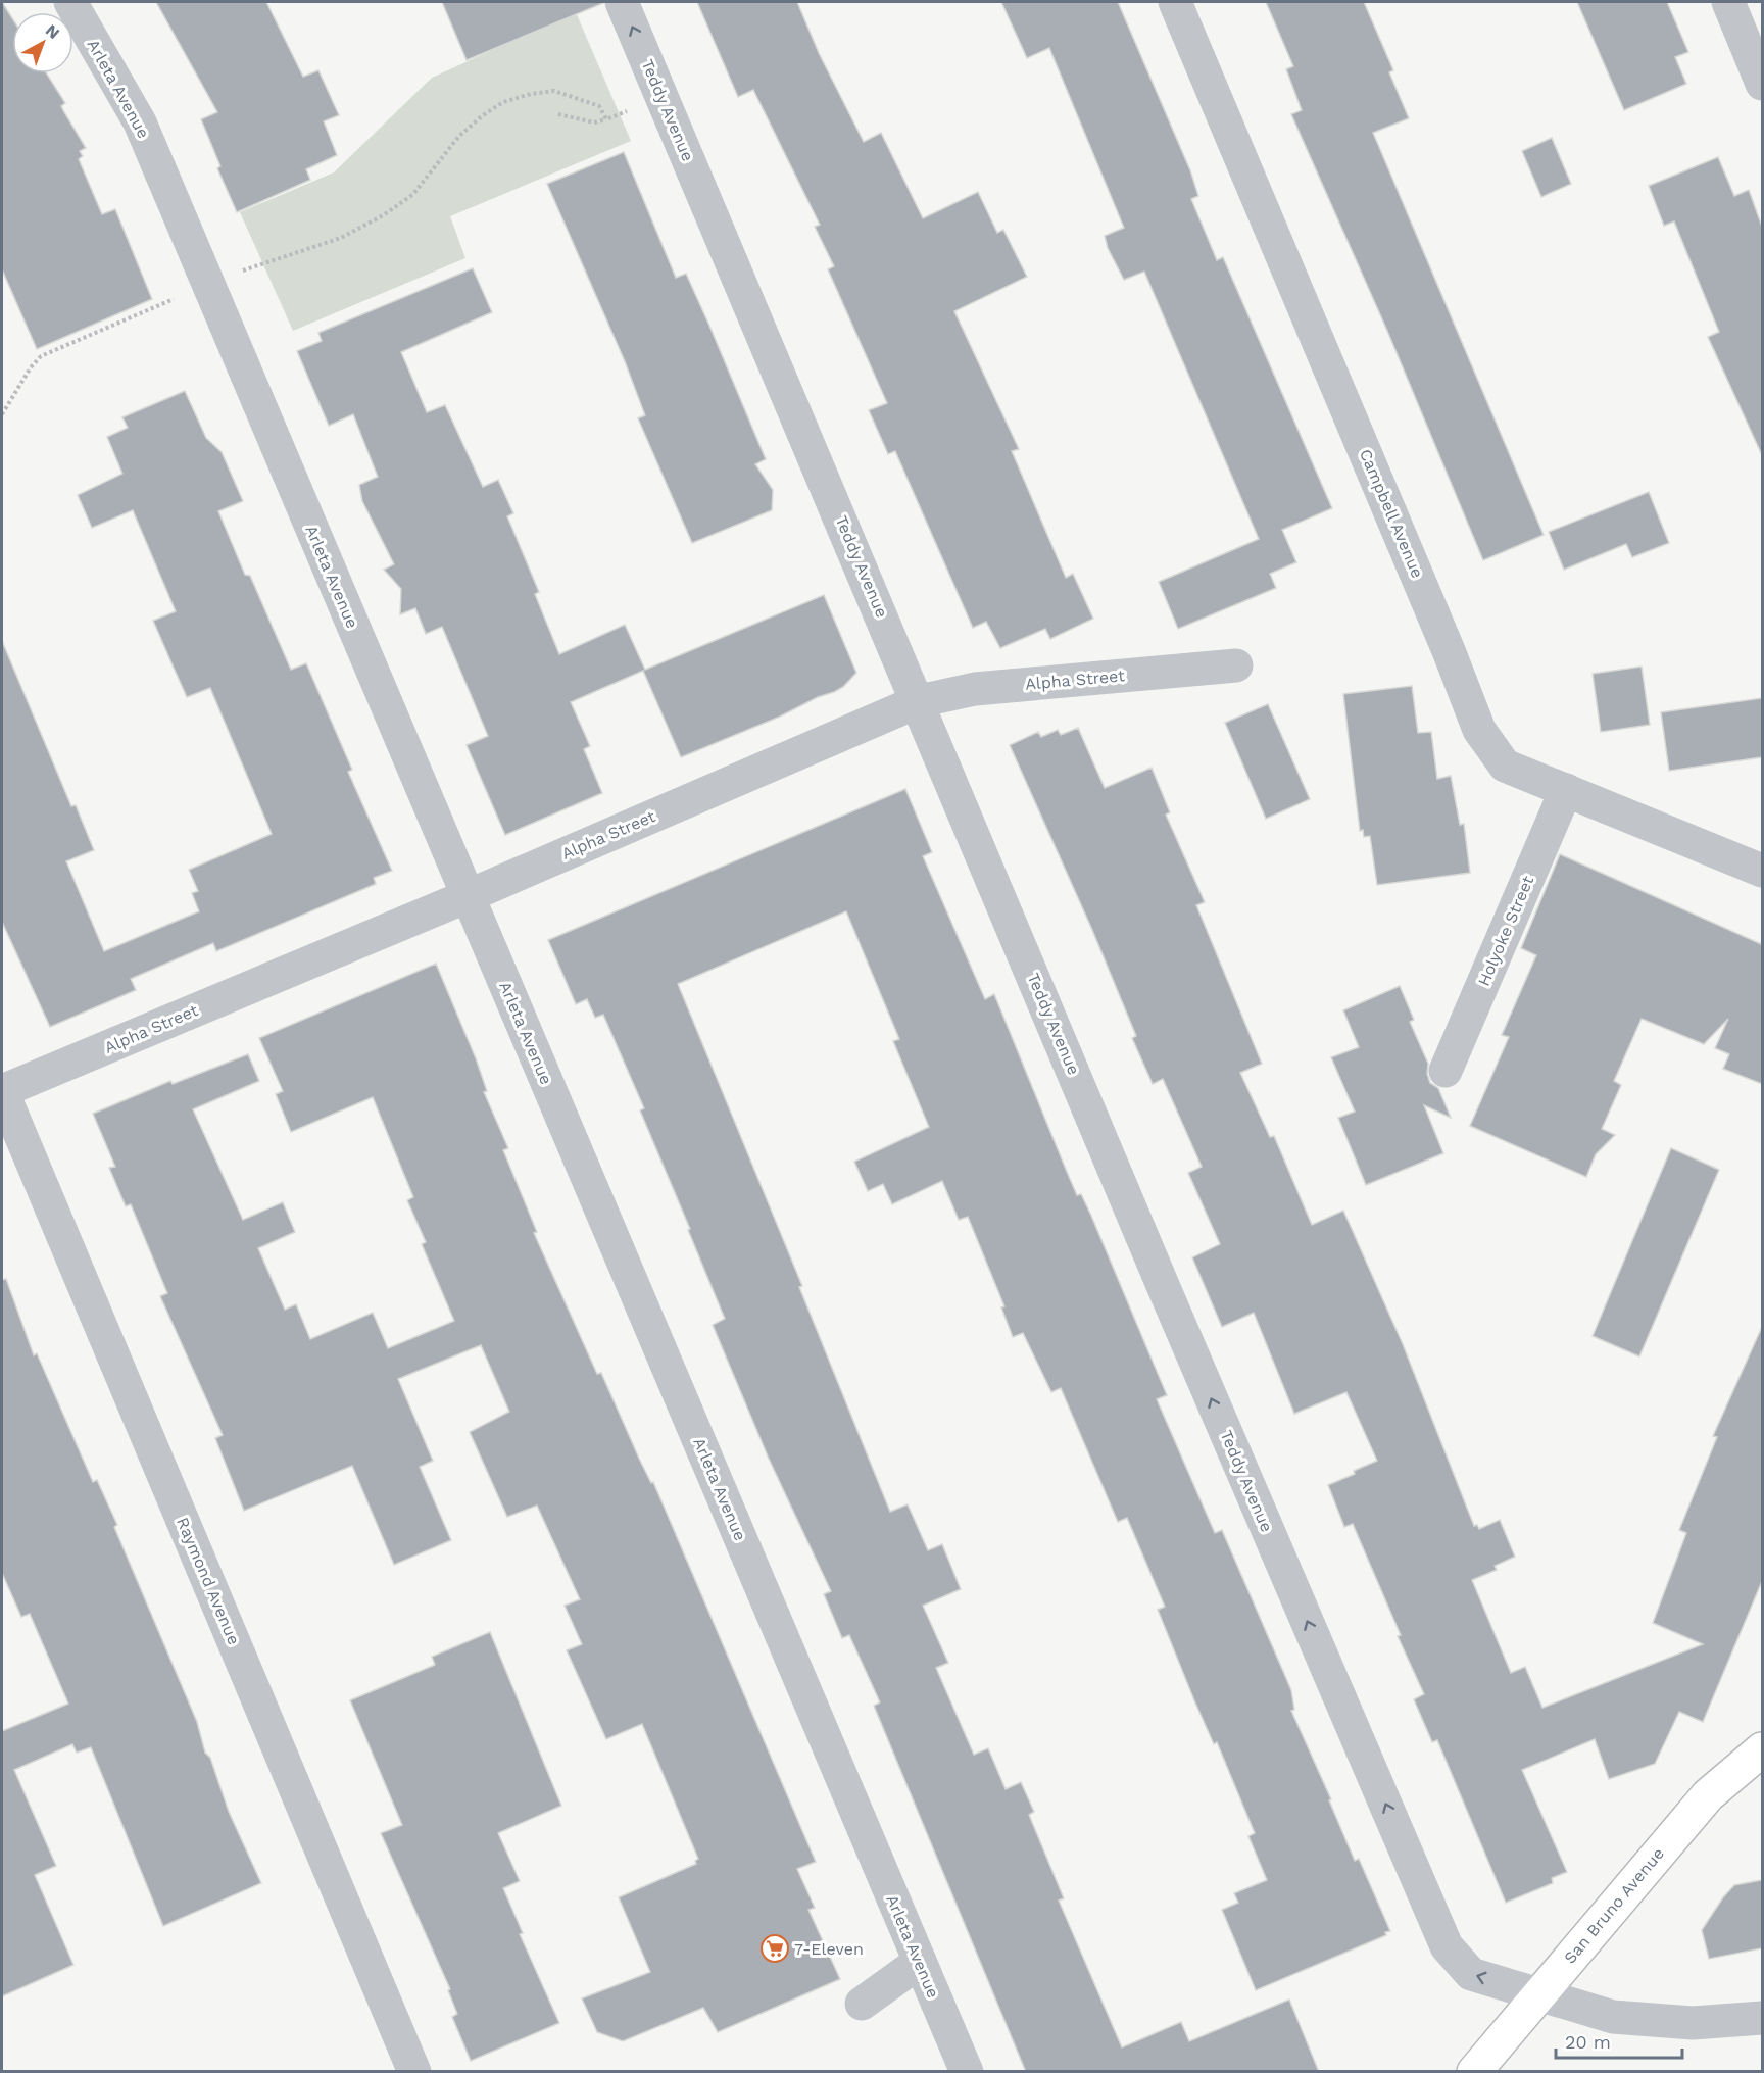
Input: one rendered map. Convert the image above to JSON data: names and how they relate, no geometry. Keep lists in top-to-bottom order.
{
  "streets": {
    "main road": ["San Bruno Avenue"],
    "street": [
      "Arleta Avenue",
      "Teddy Avenue",
      "Campbell Avenue",
      "Alpha Street",
      "Holyoke Street",
      "Raymond Avenue"
    ]
  },
  "crossings": [
    ["Arleta Avenue", "Alpha Street"],
    ["Teddy Avenue", "Alpha Street"],
    ["Teddy Avenue", "San Bruno Avenue"],
    ["Campbell Avenue", "Holyoke Street"],
    ["Alpha Street", "Raymond Avenue"]
  ],
  "one_way": ["Teddy Avenue"],
  "places": {
    "supermarket": ["7-Eleven"]
  },
  "scale_bar": "20 m",
  "north": "top right"
}
